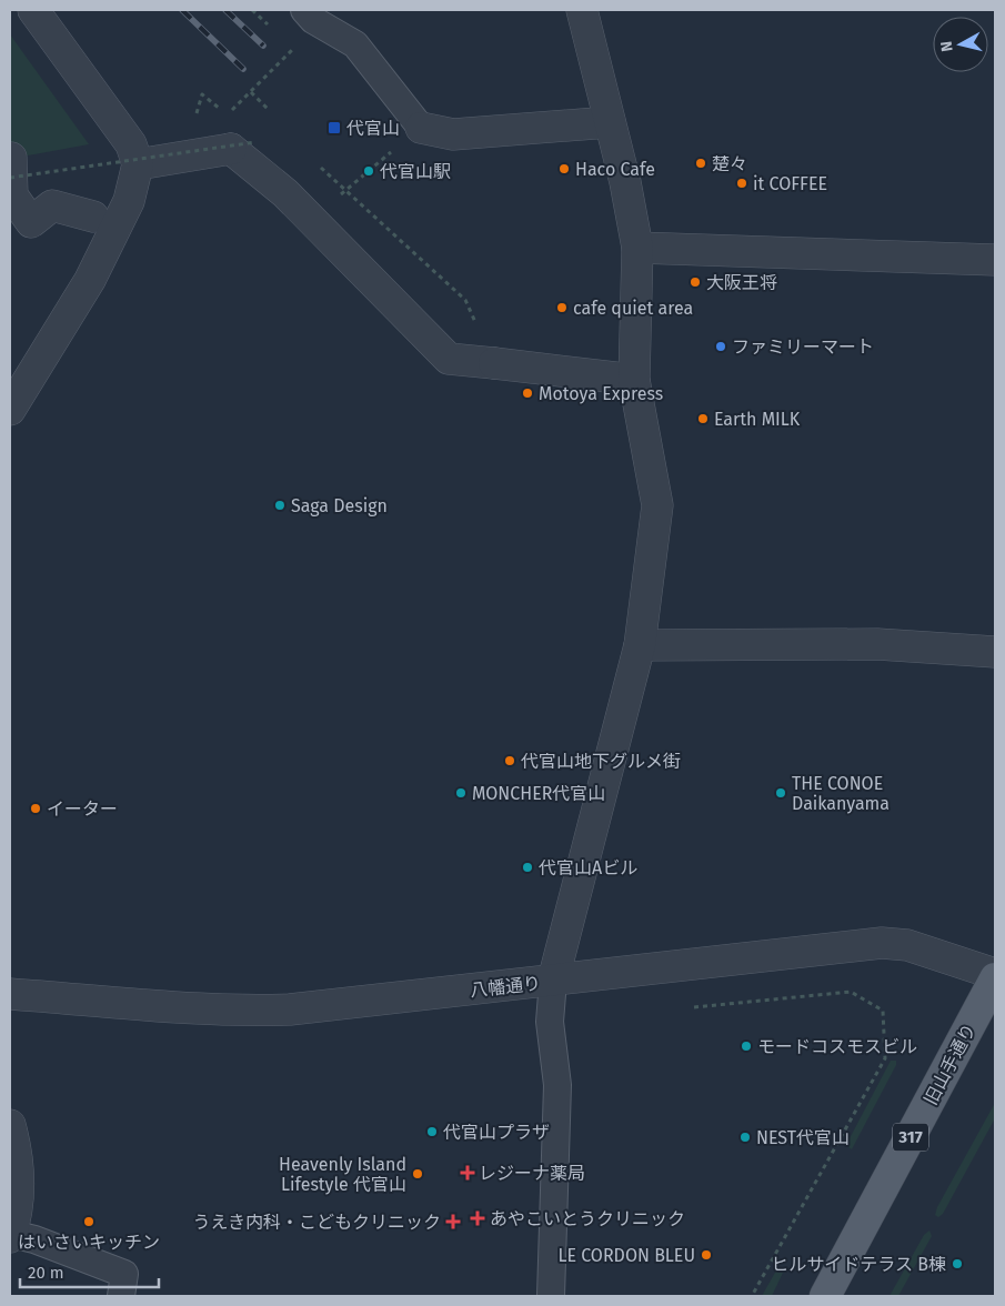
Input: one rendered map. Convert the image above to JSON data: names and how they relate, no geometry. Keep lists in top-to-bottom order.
{
  "streets": {
    "main road": ["旧山手通り", "317"],
    "street": ["八幡通り"]
  },
  "crossings": [
    ["八幡通り", "旧山手通り"]
  ],
  "places": {
    "transit": ["代官山"],
    "other": [
      "楚々",
      "Haco Cafe",
      "代官山駅",
      "it COFFEE",
      "大阪王将",
      "cafe quiet area",
      "ファミリーマート",
      "Motoya Express",
      "Earth MILK",
      "Saga Design",
      "代官山地下グルメ街",
      "MONCHER代官山",
      "THE CONOE Daikanyama",
      "イーター",
      "代官山Aビル",
      "モードコスモスビル",
      "代官山プラザ",
      "NEST代官山",
      "Heavenly Island Lifestyle 代官山",
      "はいさいキッチン",
      "LE CORDON BLEU",
      "ヒルサイドテラス B棟"
    ],
    "health": ["レジーナ薬局", "あやこいとうクリニック", "うえき内科・こどもクリニック"]
  },
  "scale_bar": "20 m",
  "north": "left"
}
